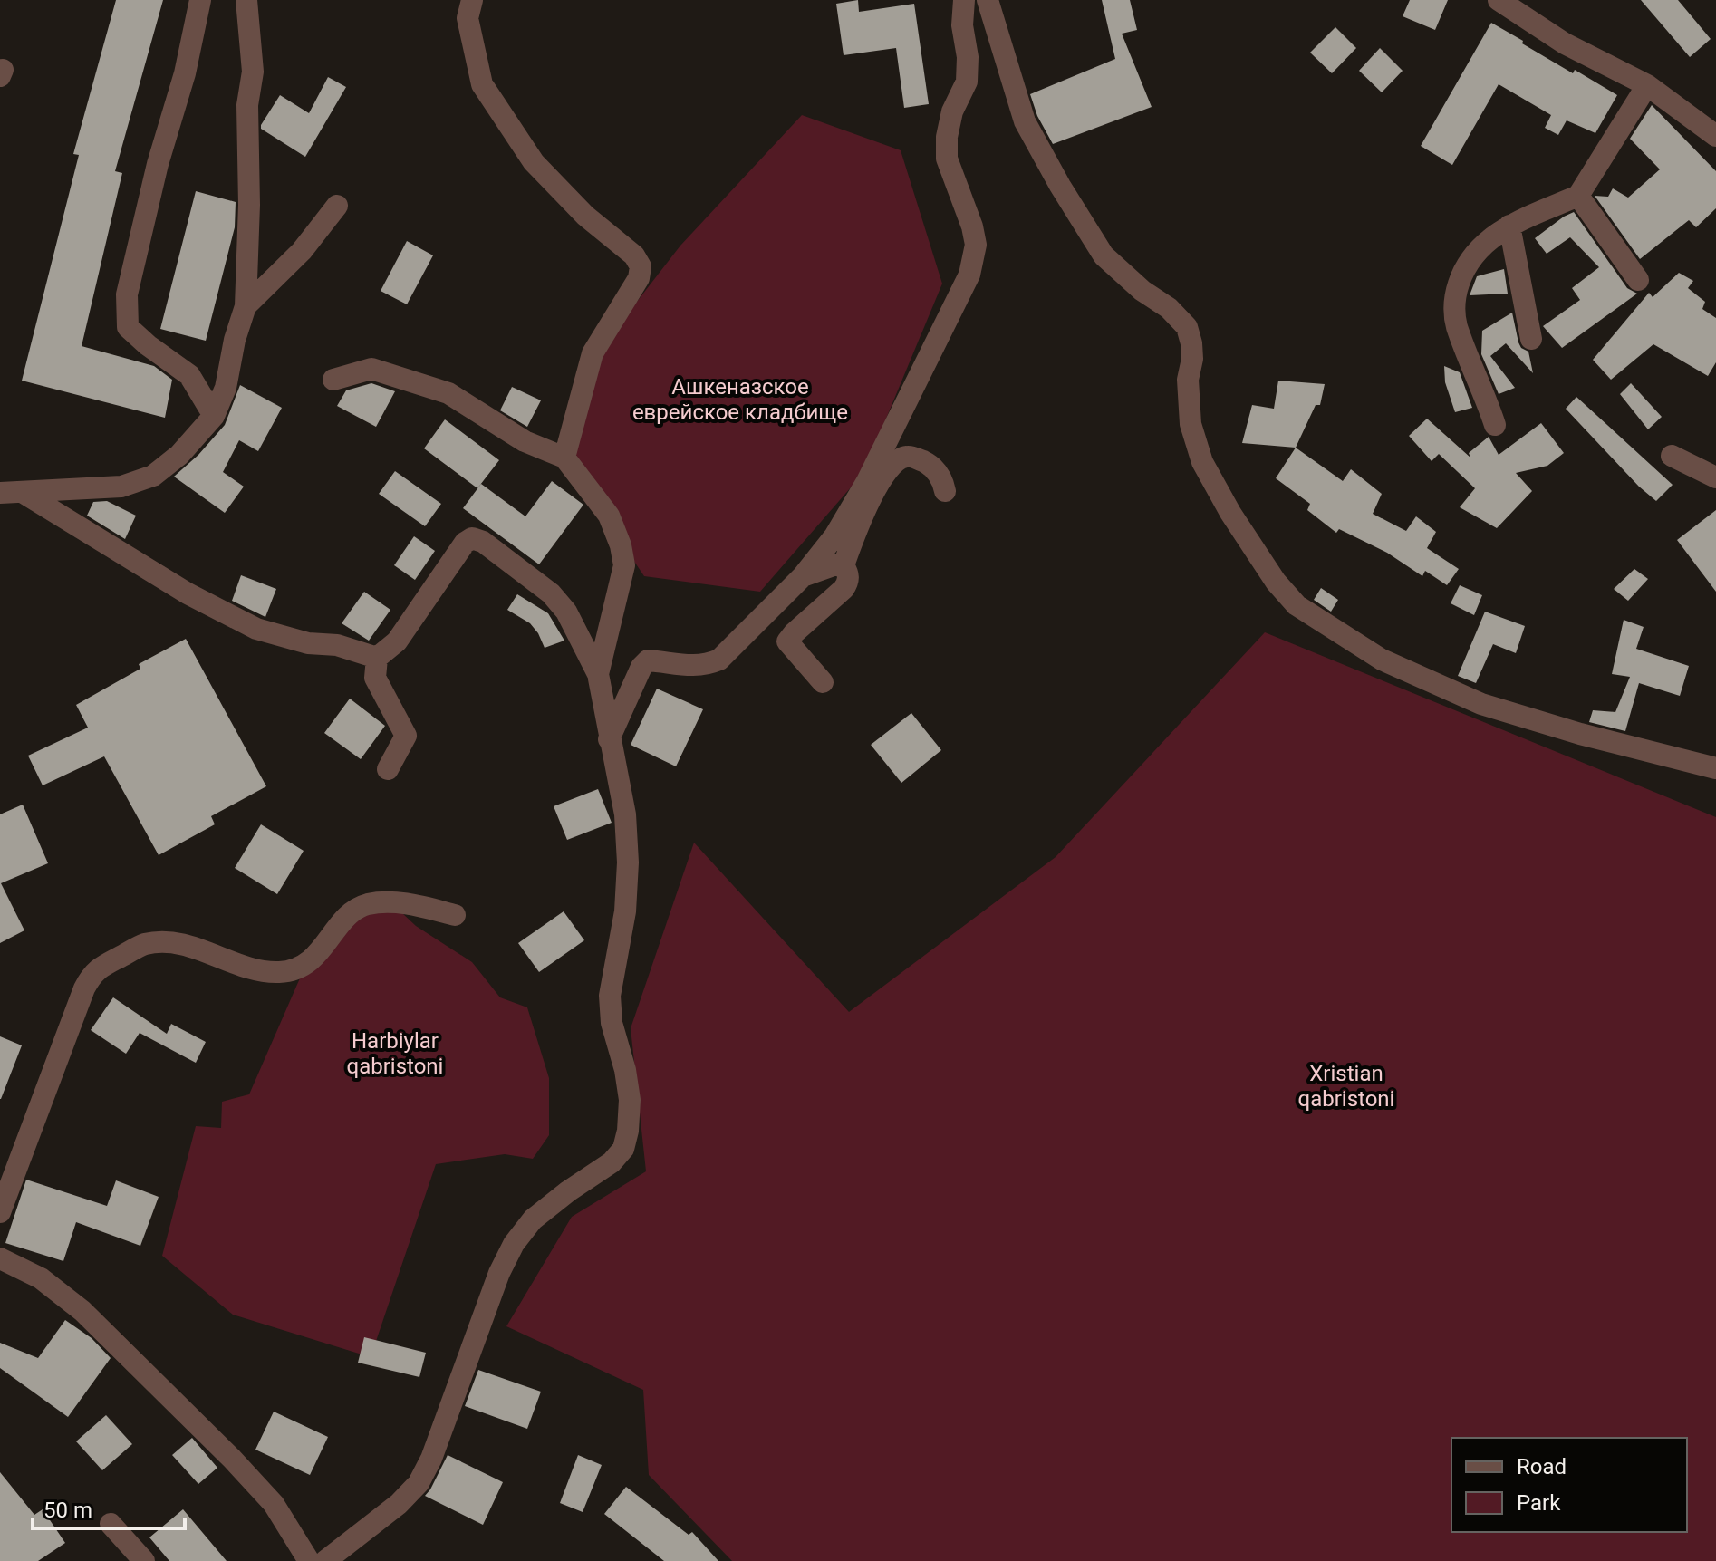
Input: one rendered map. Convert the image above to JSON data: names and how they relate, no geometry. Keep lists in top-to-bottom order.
{
  "parks": ["Ашкеназское еврейское кладбище", "Harbiylar qabristoni", "Xristian qabristoni"],
  "legend": ["Road", "Park"],
  "scale_bar": "50 m"
}
